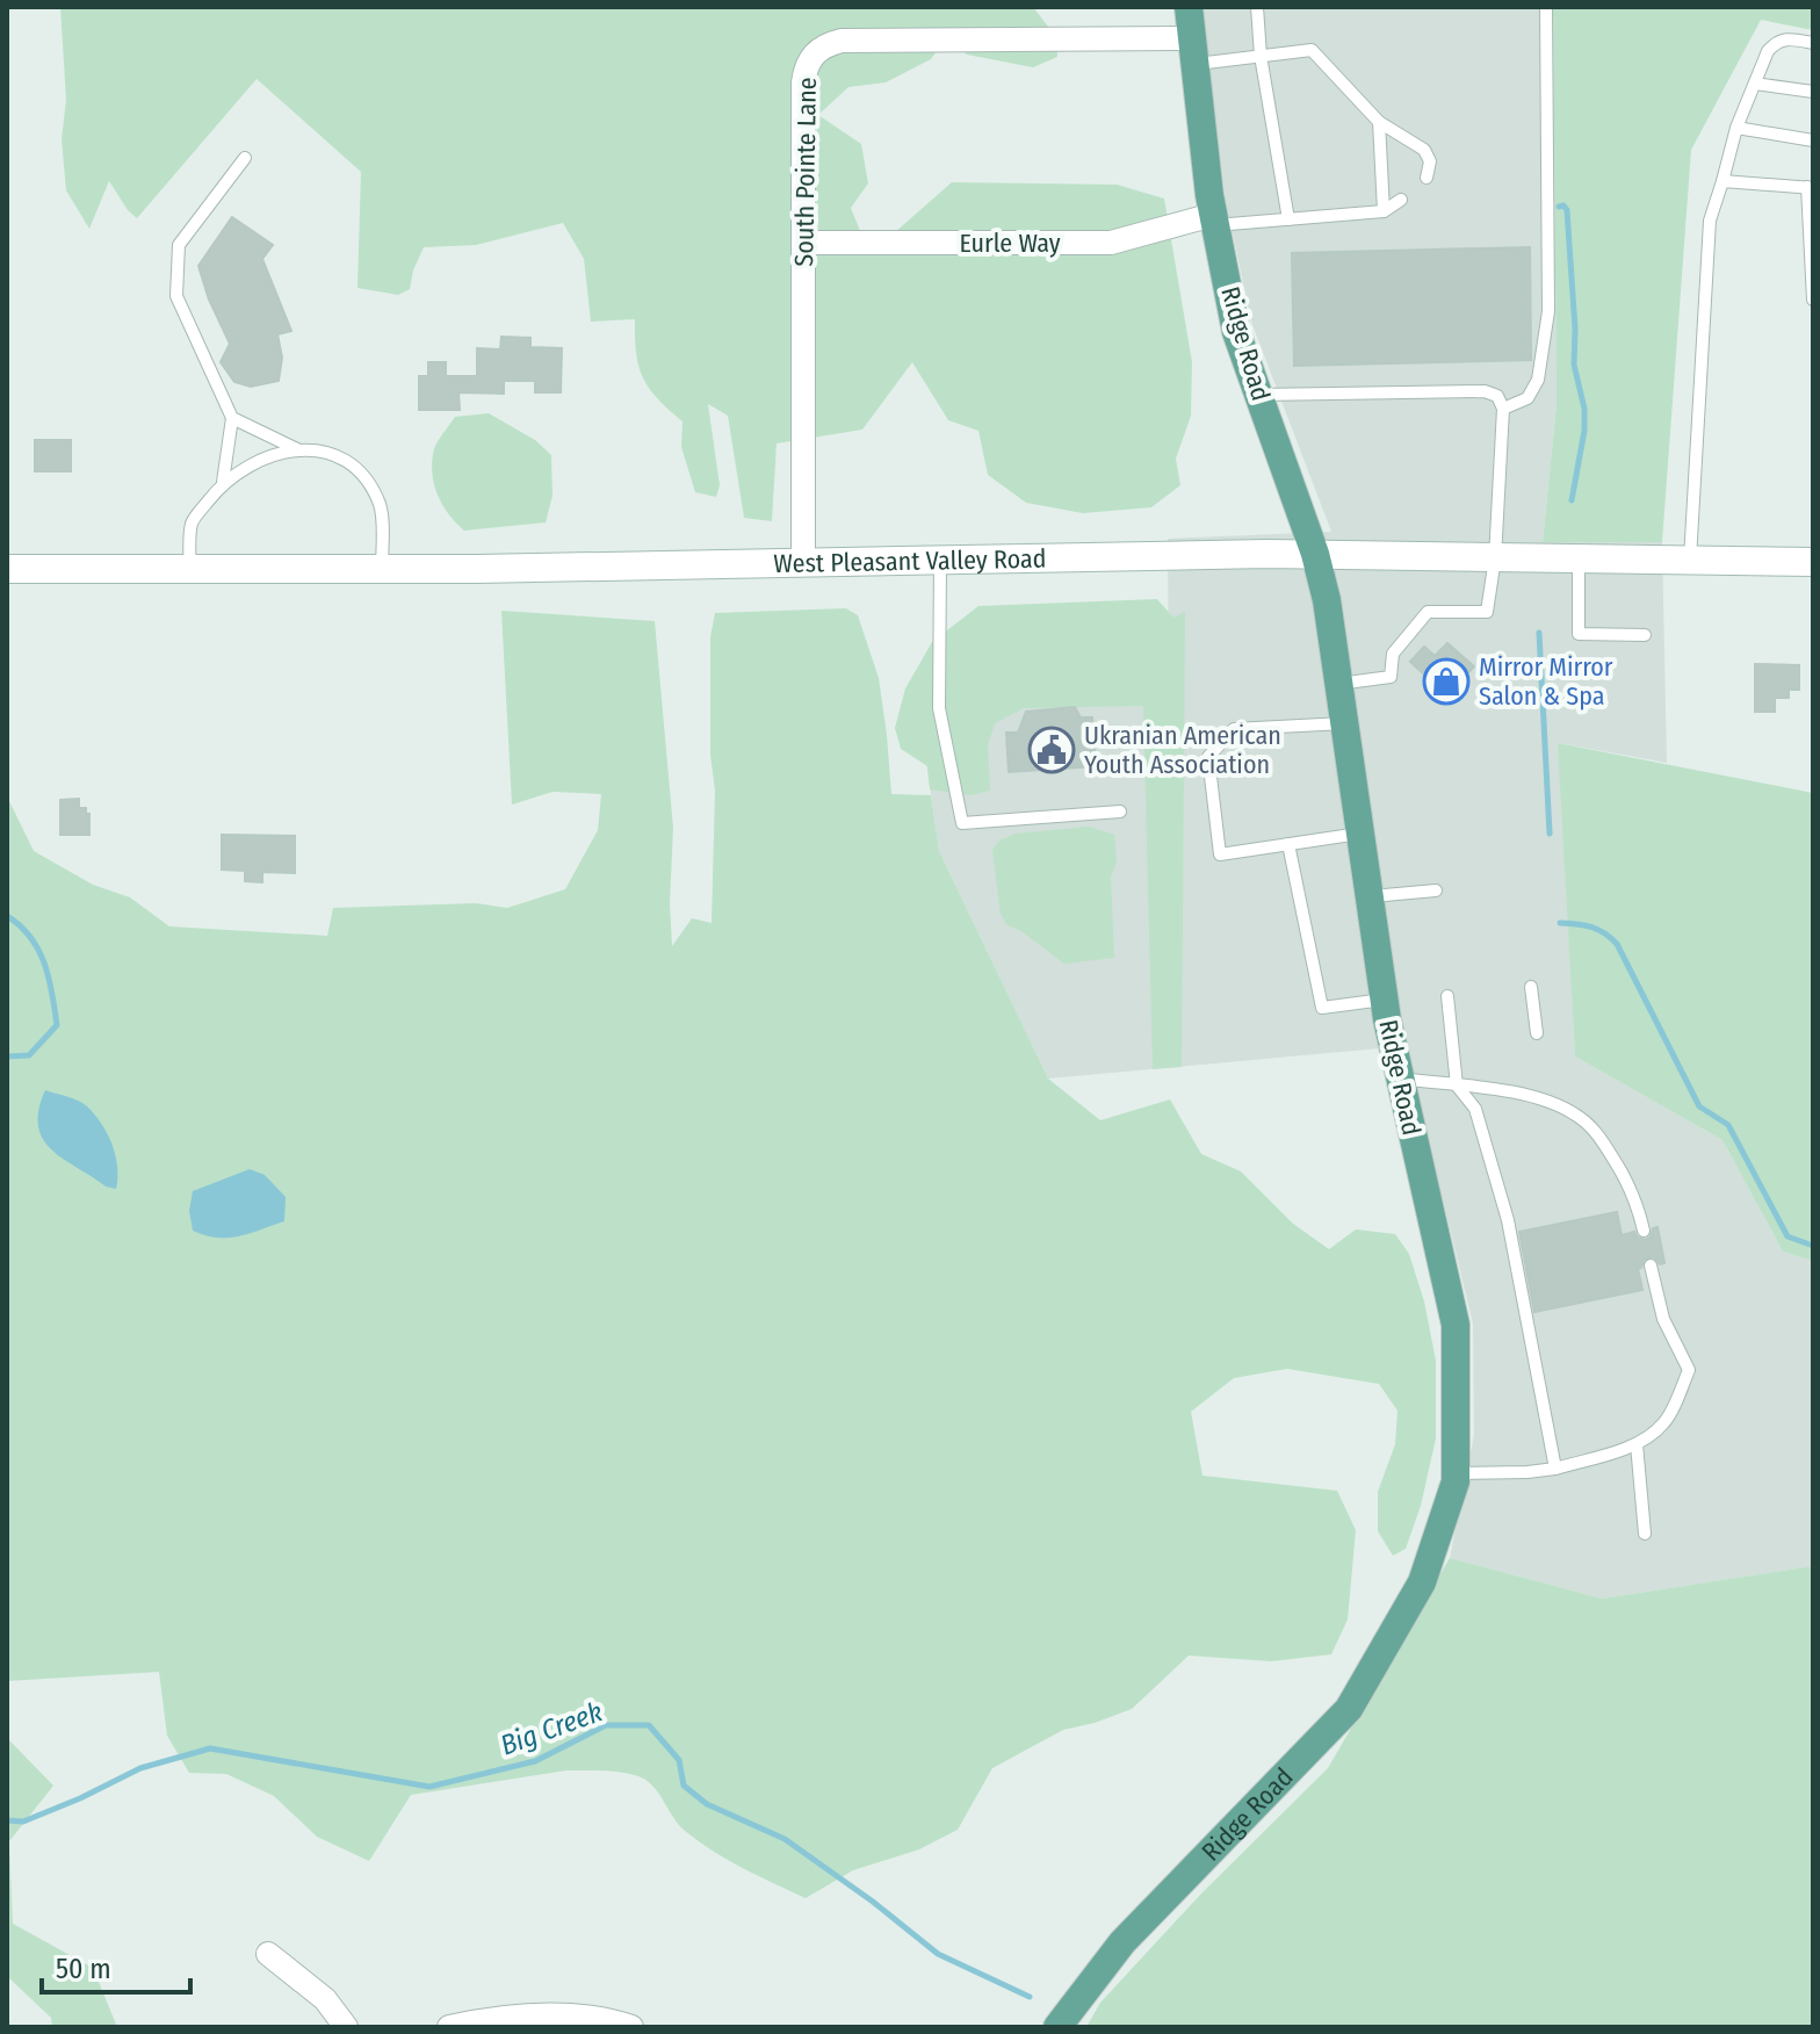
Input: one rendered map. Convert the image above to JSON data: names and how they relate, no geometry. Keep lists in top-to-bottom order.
{
  "streets": {
    "main road": ["Ridge Road", "West Pleasant Valley Road"],
    "street": ["South Pointe Lane", "Eurle Way"]
  },
  "crossings": [
    ["South Pointe Lane", "Eurle Way"],
    ["South Pointe Lane", "Ridge Road"],
    ["South Pointe Lane", "West Pleasant Valley Road"],
    ["Eurle Way", "Ridge Road"],
    ["Ridge Road", "West Pleasant Valley Road"]
  ],
  "water": ["Big Creek"],
  "places": {
    "shop": ["Mirror Mirror Salon & Spa"],
    "public building": ["Ukranian American Youth Association"]
  },
  "scale_bar": "50 m"
}
